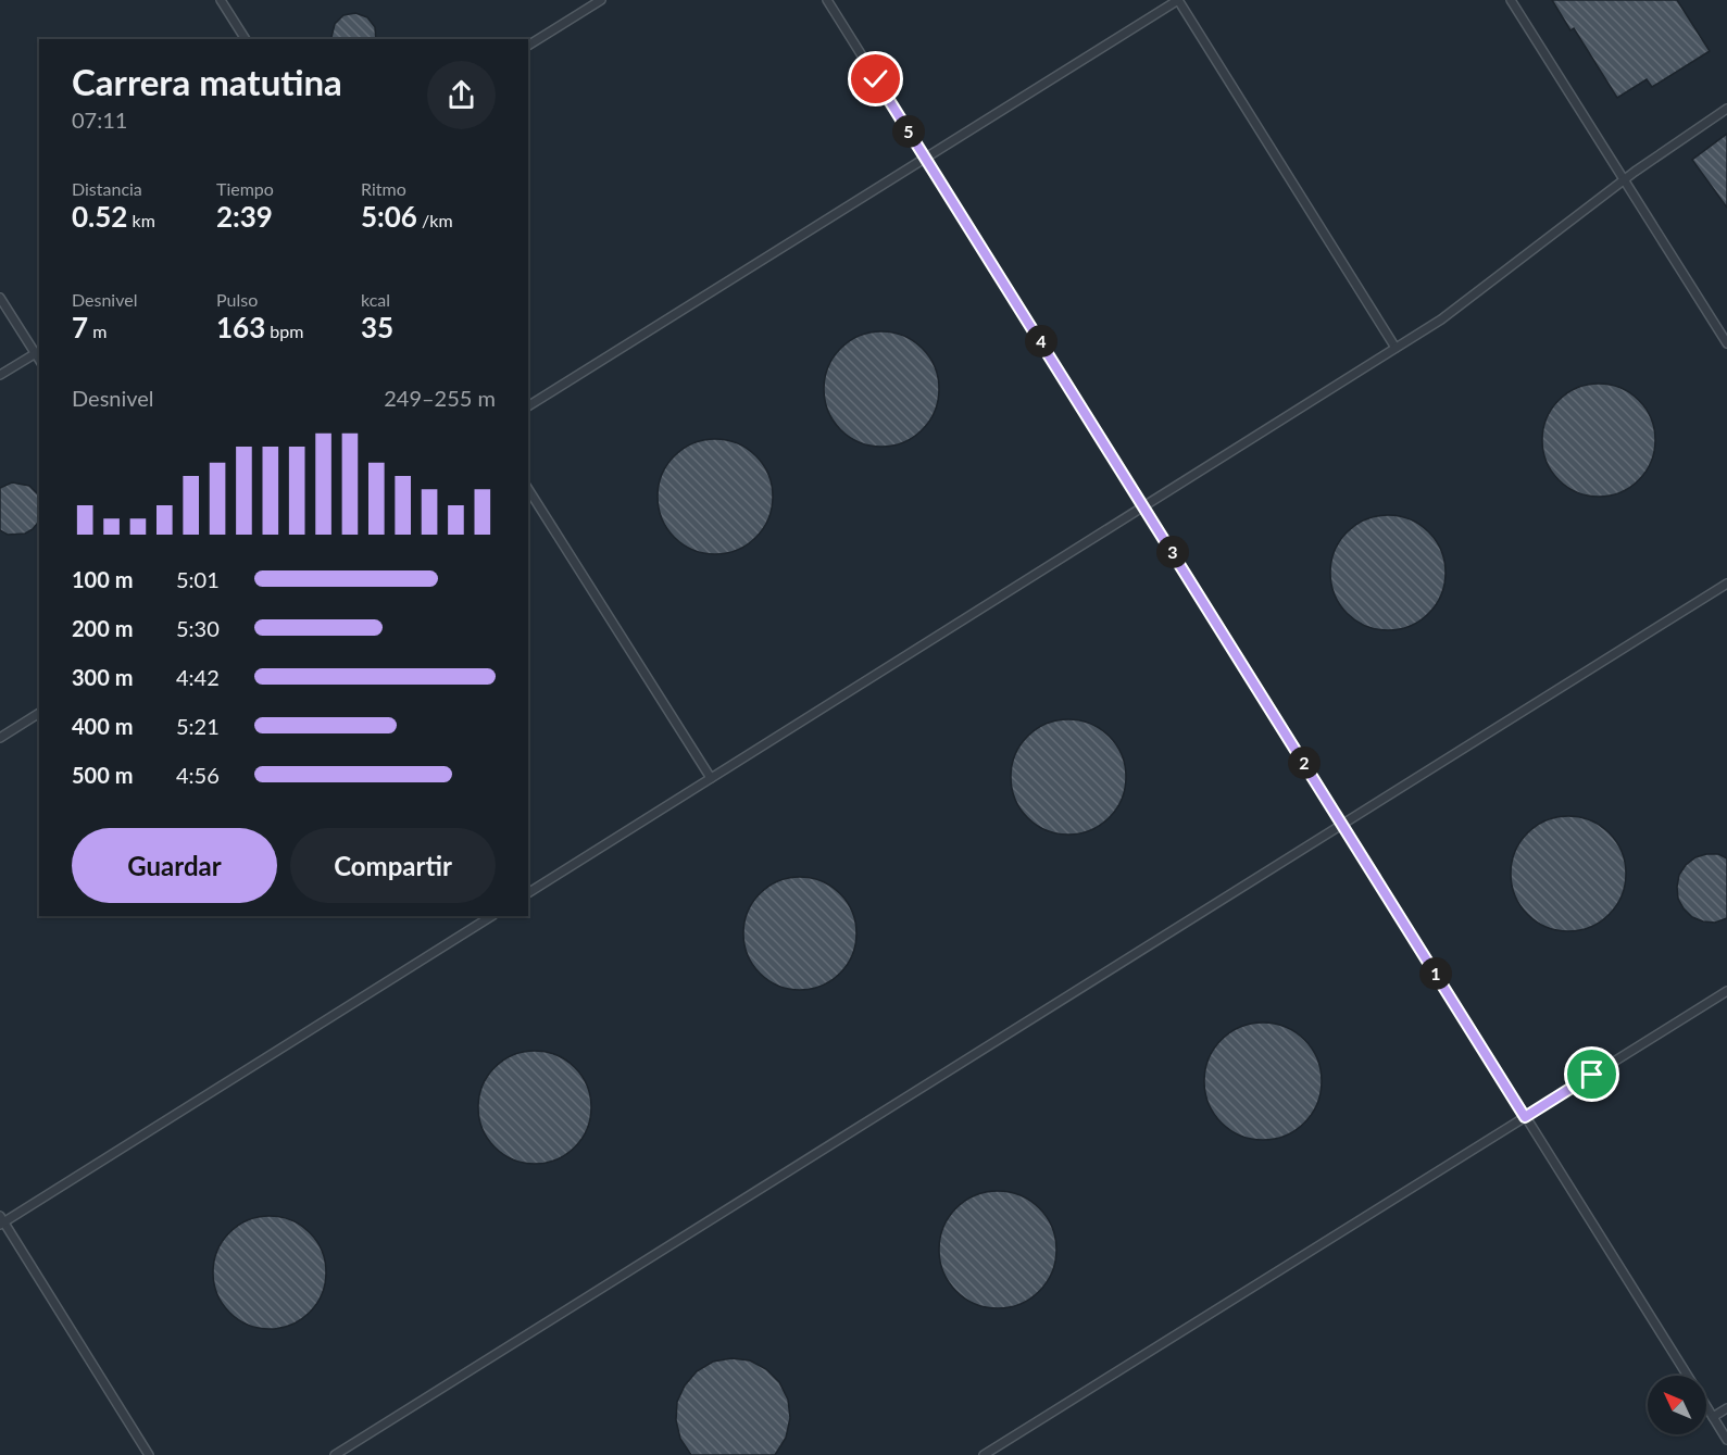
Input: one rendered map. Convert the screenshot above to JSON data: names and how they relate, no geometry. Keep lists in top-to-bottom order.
{
  "north": "top left",
  "page": {
    "heading": ["Carrera matutina", "07:11"],
    "pins": [
      "5",
      "4",
      "3",
      "2",
      "1"
    ],
    "stats": [
      ["Distancia", "0.52 km"],
      ["Tiempo", "2:39"],
      ["Ritmo", "5:06 /km"],
      ["Desnivel", "7 m"],
      ["Pulso", "163 bpm"],
      ["kcal", "35"]
    ],
    "chart": ["Desnivel", "249–255 m"],
    "list": [
      {
        "name": "100 m",
        "note": "5:01"
      },
      {
        "name": "200 m",
        "note": "5:30"
      },
      {
        "name": "300 m",
        "note": "4:42"
      },
      {
        "name": "400 m",
        "note": "5:21"
      },
      {
        "name": "500 m",
        "note": "4:56"
      }
    ],
    "buttons": ["Guardar", "Compartir"]
  }
}
